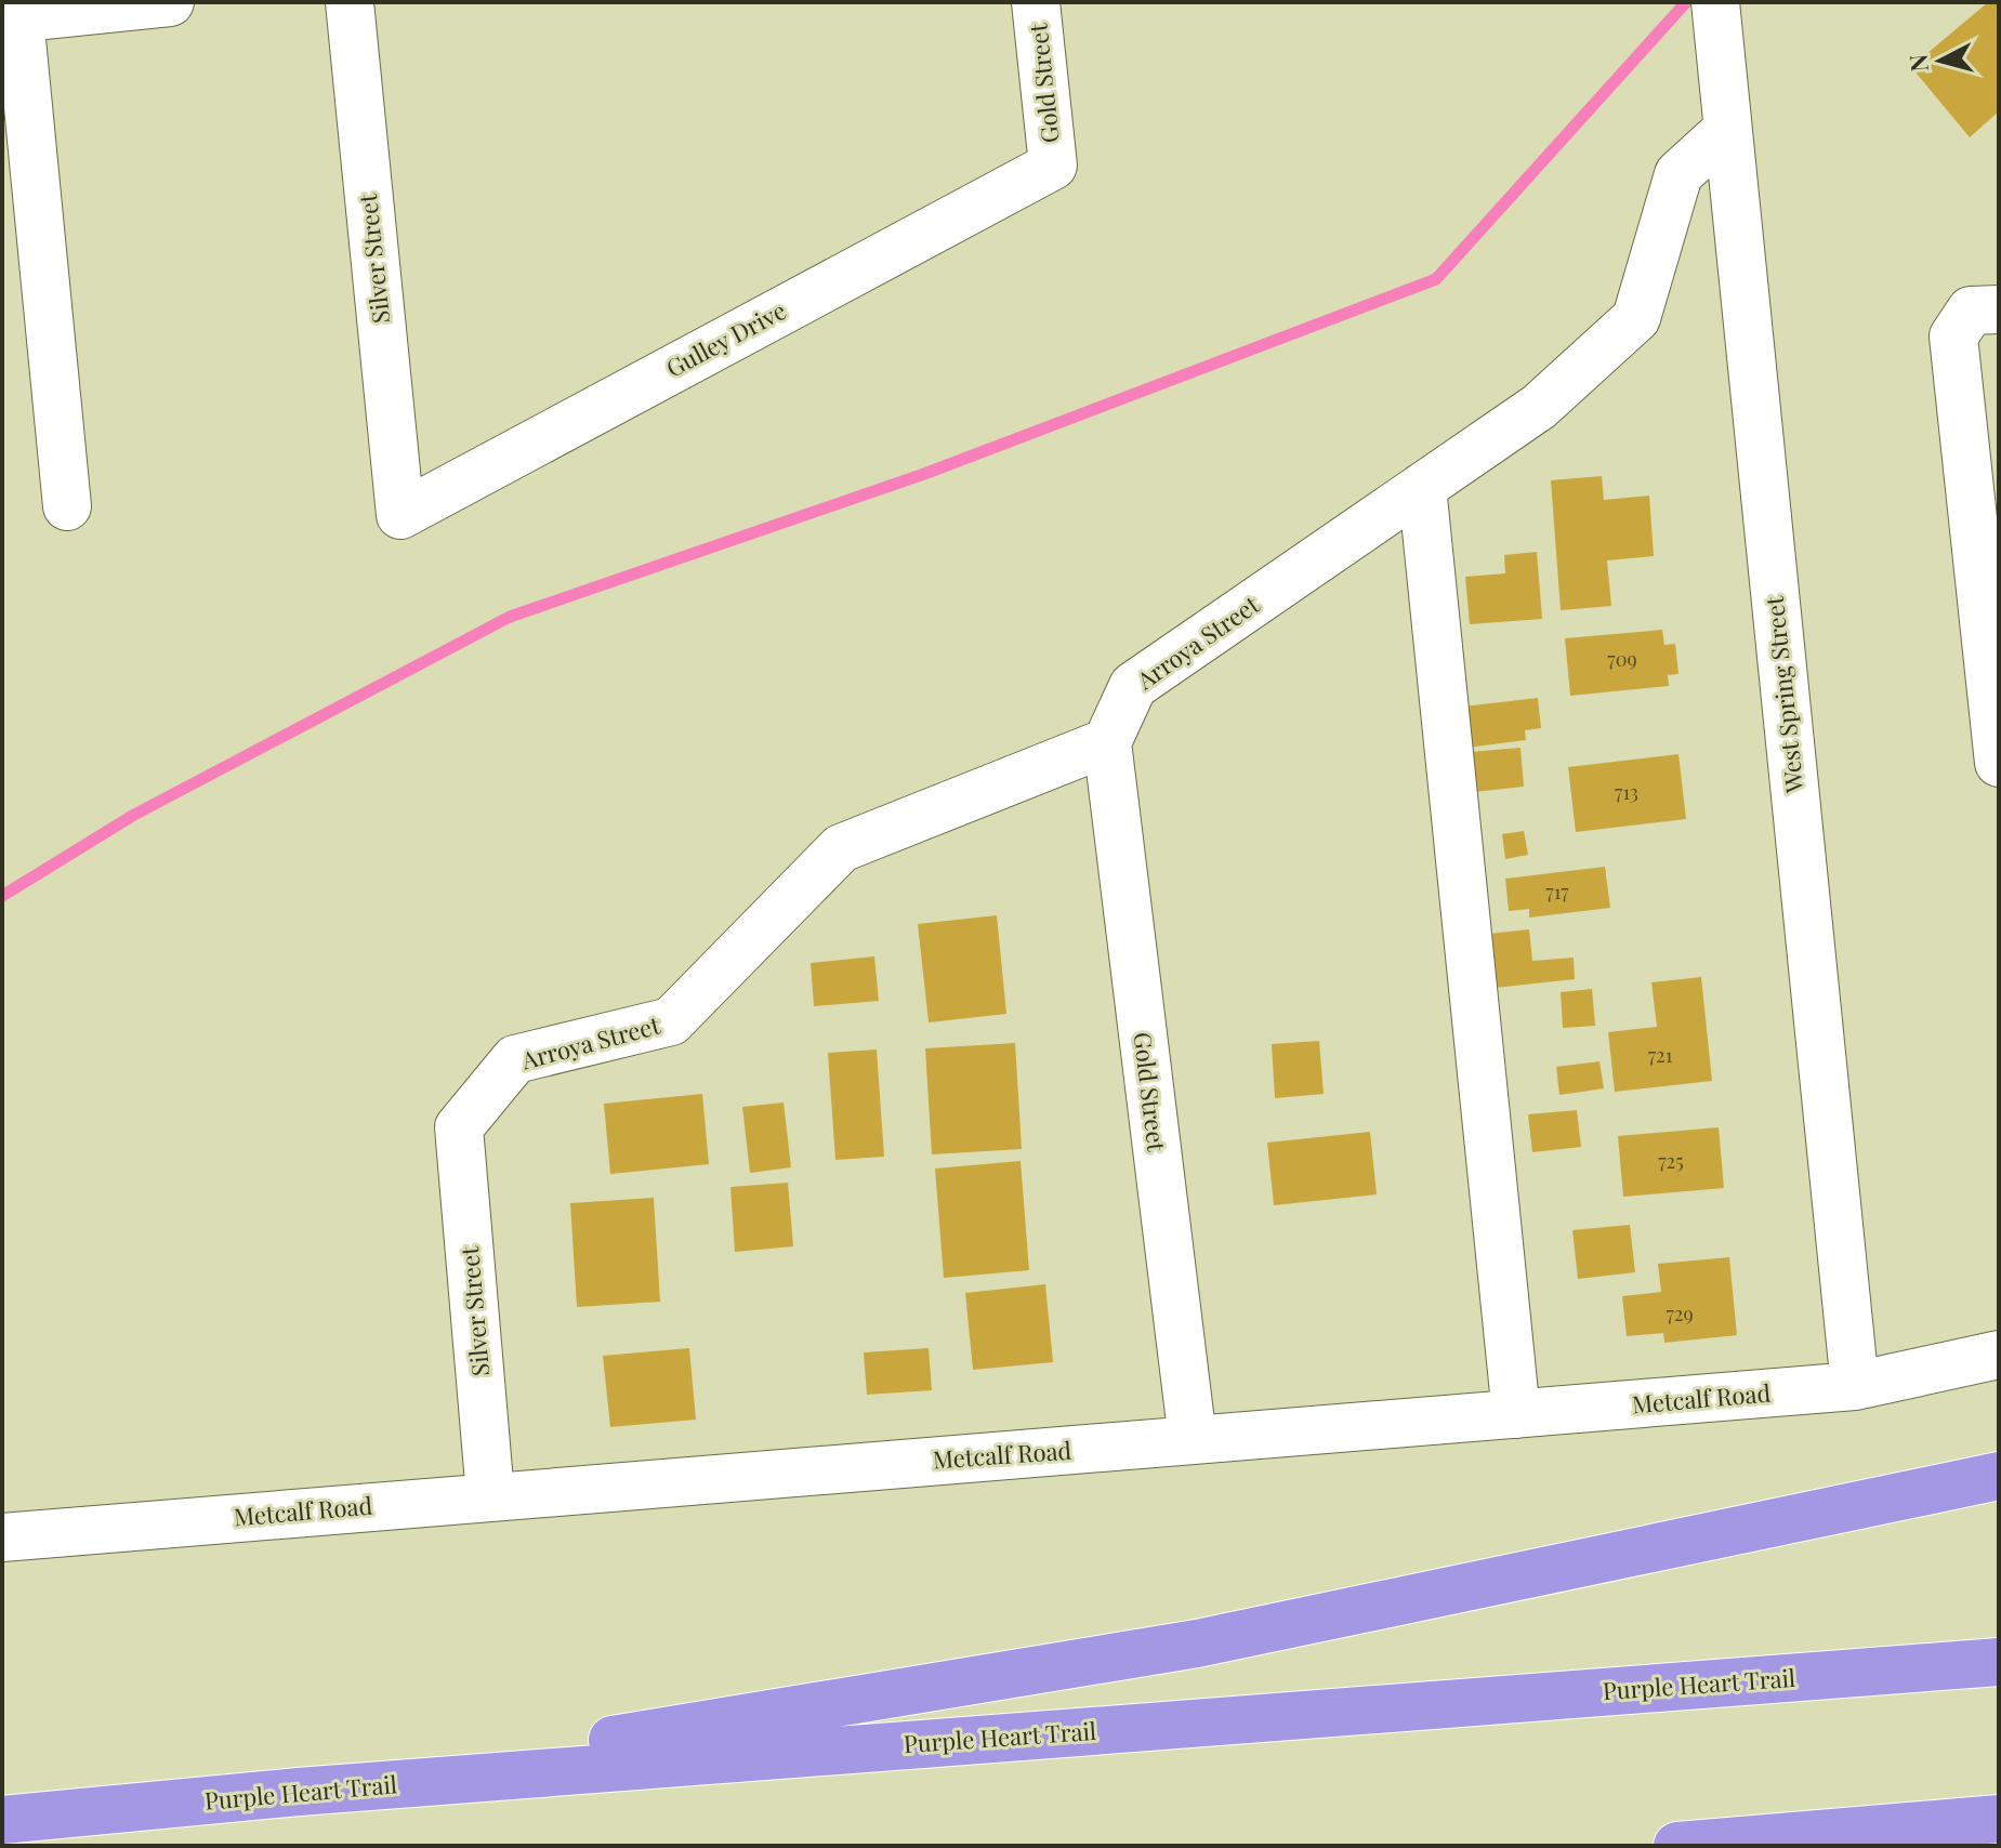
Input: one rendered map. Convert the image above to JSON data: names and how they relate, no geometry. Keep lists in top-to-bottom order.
{
  "streets": {
    "highway": ["Purple Heart Trail"],
    "street": [
      "Gold Street",
      "Silver Street",
      "Gulley Drive",
      "Arroya Street",
      "West Spring Street",
      "Metcalf Road"
    ]
  },
  "crossings": [
    ["Gold Street", "Gulley Drive"],
    ["Gold Street", "Arroya Street"],
    ["Gold Street", "Metcalf Road"],
    ["Silver Street", "Gulley Drive"],
    ["Silver Street", "Arroya Street"],
    ["Silver Street", "Metcalf Road"],
    ["Arroya Street", "West Spring Street"],
    ["West Spring Street", "Metcalf Road"]
  ],
  "house_numbers": [
    "709",
    "713",
    "717",
    "721",
    "725",
    "729"
  ],
  "north": "left"
}
